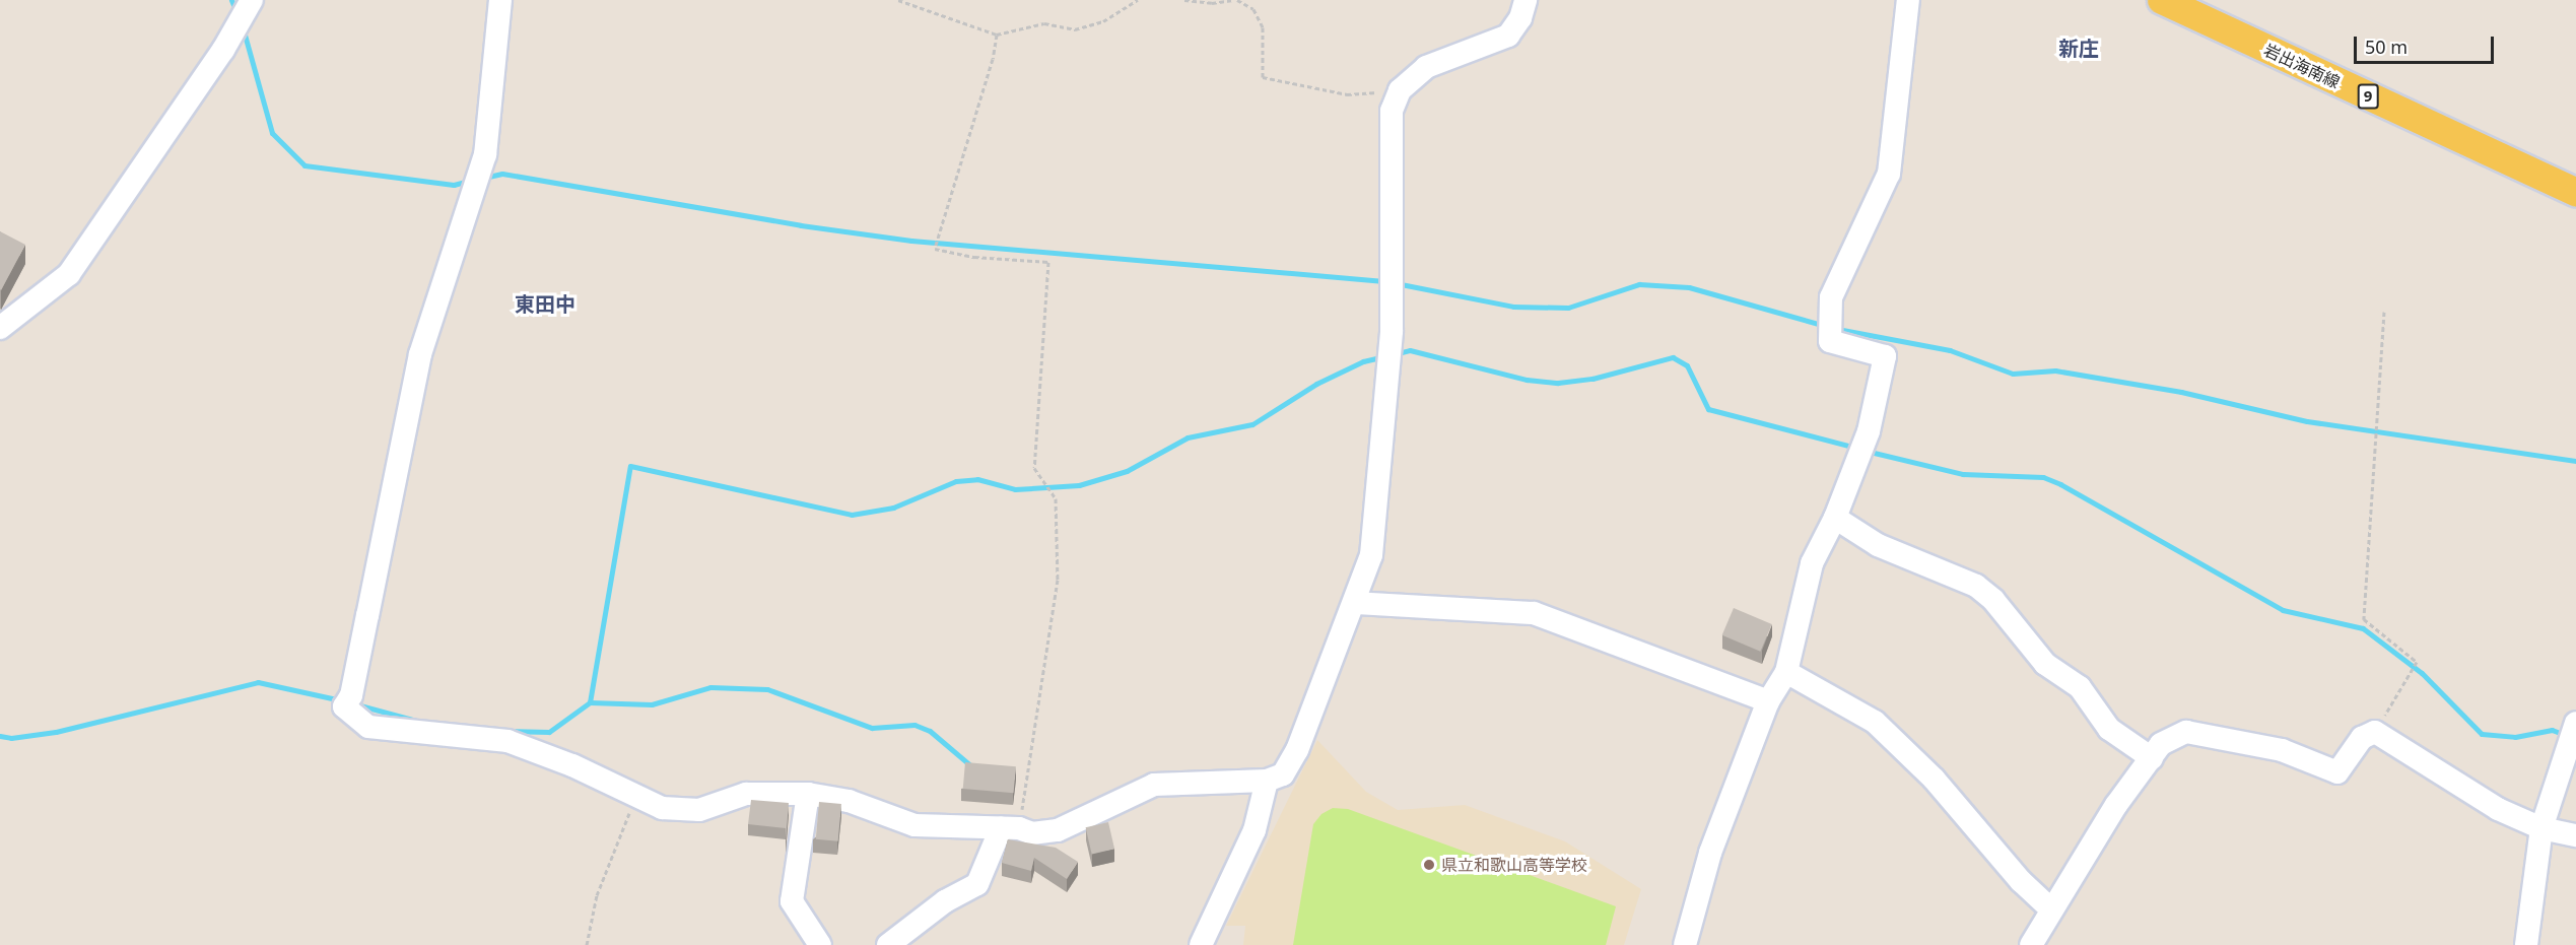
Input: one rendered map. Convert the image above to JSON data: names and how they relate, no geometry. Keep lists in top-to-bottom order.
{
  "streets": {
    "main road": ["岩出海南線", "9"]
  },
  "districts": ["新庄", "東田中"],
  "places": ["県立和歌山高等学校"],
  "scale_bar": "50 m"
}
